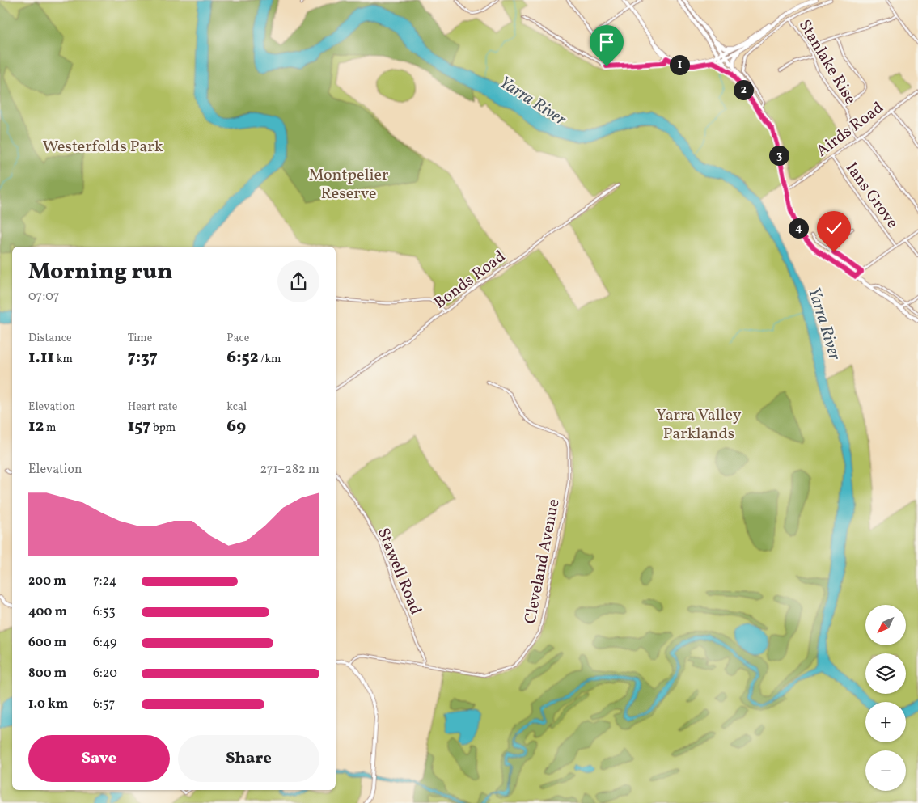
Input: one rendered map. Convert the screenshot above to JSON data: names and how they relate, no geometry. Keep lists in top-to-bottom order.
{
  "streets": {
    "street": [
      "Stanlake Rise",
      "Airds Road",
      "Ians Grove",
      "Bonds Road",
      "Cleveland Avenue",
      "Stawell Road"
    ]
  },
  "crossings": [
    ["Stanlake Rise", "Airds Road"],
    ["Airds Road", "Ians Grove"],
    ["Cleveland Avenue", "Stawell Road"]
  ],
  "water": ["Yarra River"],
  "parks": ["Westerfolds Park", "Montpelier Reserve", "Yarra Valley Parklands"],
  "north": "bottom left",
  "page": {
    "pins": [
      "1",
      "2",
      "3",
      "4"
    ],
    "heading": ["Morning run", "07:07"],
    "stats": [
      ["Distance", "1.11 km"],
      ["Time", "7:37"],
      ["Pace", "6:52 /km"],
      ["Elevation", "12 m"],
      ["Heart rate", "157 bpm"],
      ["kcal", "69"]
    ],
    "chart": ["Elevation", "271–282 m"],
    "list": [
      {
        "name": "200 m",
        "note": "7:24"
      },
      {
        "name": "400 m",
        "note": "6:53"
      },
      {
        "name": "600 m",
        "note": "6:49"
      },
      {
        "name": "800 m",
        "note": "6:20"
      },
      {
        "name": "1.0 km",
        "note": "6:57"
      }
    ],
    "map_buttons": ["+", "−"],
    "buttons": ["Save", "Share"]
  }
}
